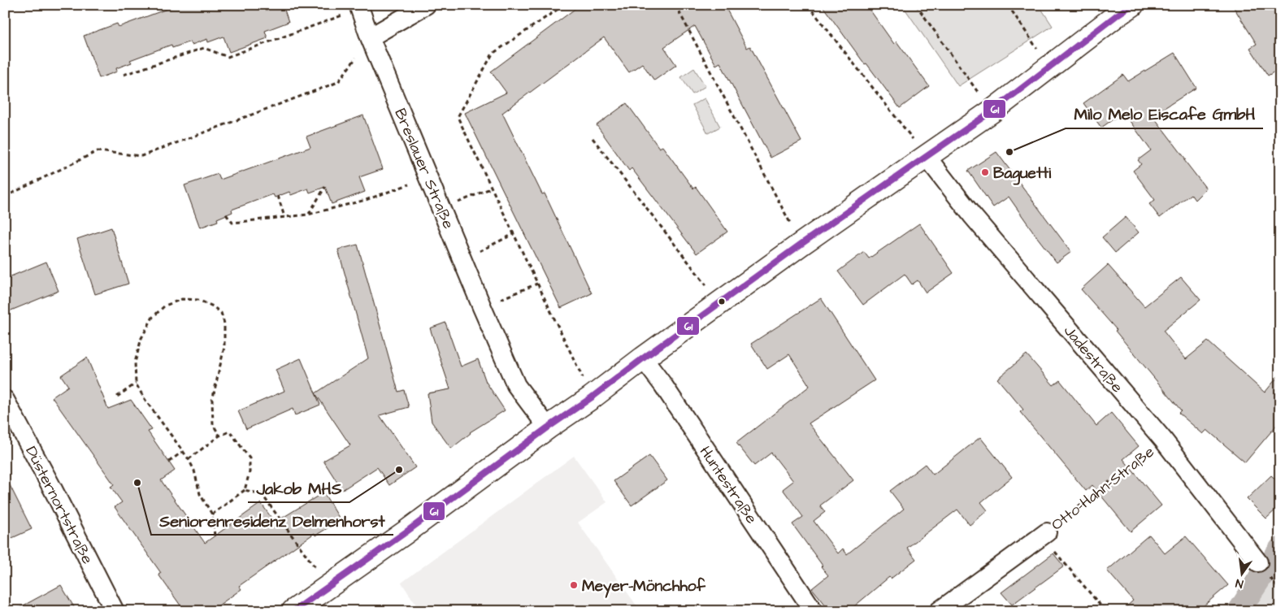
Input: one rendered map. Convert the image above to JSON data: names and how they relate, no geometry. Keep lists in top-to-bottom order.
{
  "streets": {
    "street": [
      "Breslauer Straße",
      "Jadestraße",
      "Huntestraße",
      "Otto-Hahn-Straße",
      "Düsternortstraße"
    ]
  },
  "crossings": [
    ["Jadestraße", "Otto-Hahn-Straße"]
  ],
  "places": [
    "Milo Melo Eiscafe GmbH",
    "Baguetti",
    "Jakob MHS",
    "Seniorenresidenz Delmenhorst",
    "Meyer-Mönchhof"
  ],
  "lines": ["transit line 61"],
  "north": "bottom"
}
